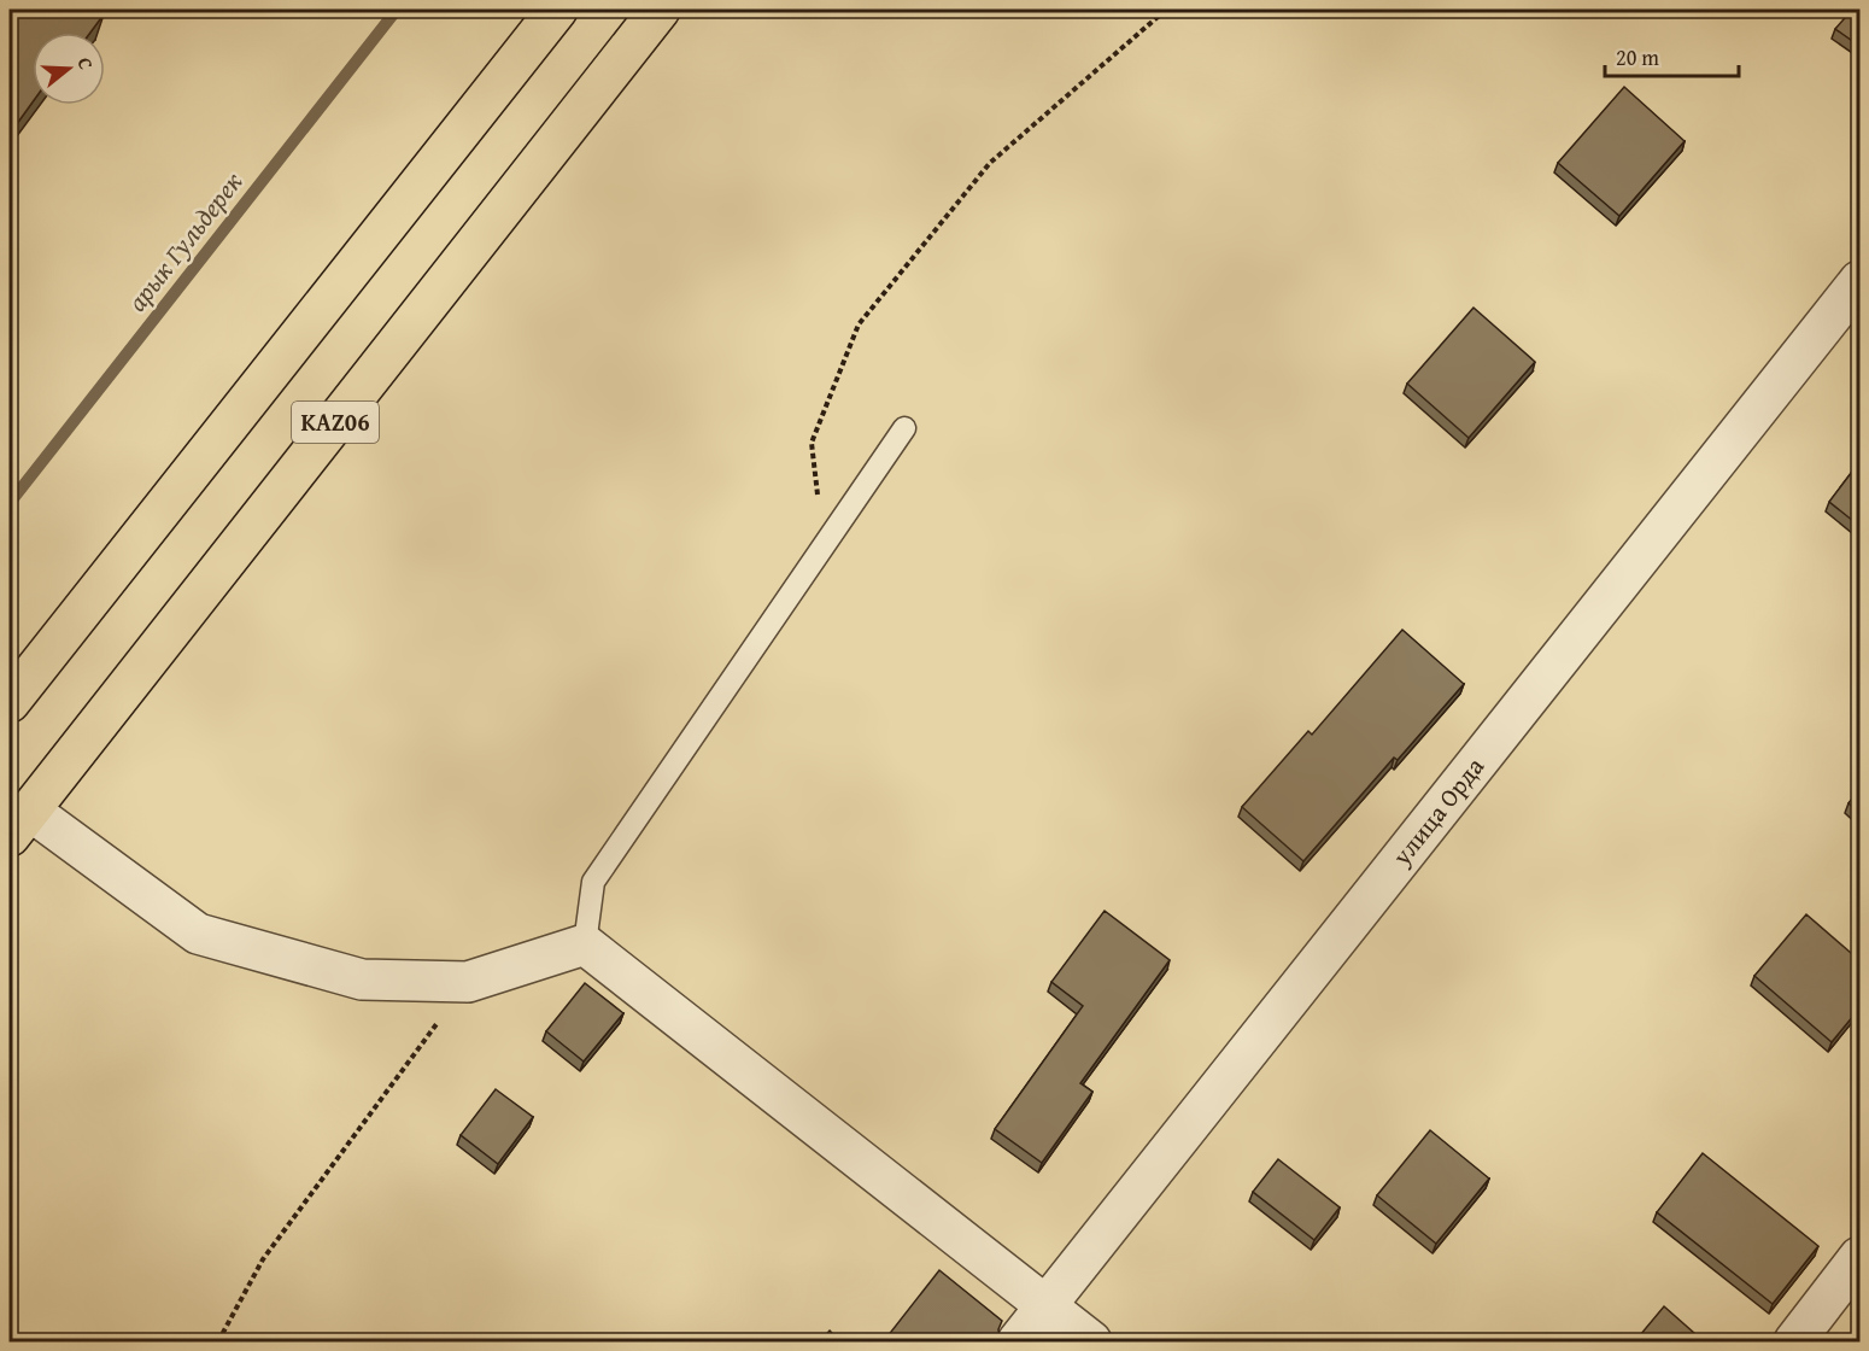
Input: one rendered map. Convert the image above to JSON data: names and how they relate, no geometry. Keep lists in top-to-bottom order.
{
  "streets": {
    "highway": ["KАZ06"],
    "street": ["улица Орда"]
  },
  "water": ["арык Гульдерек"],
  "scale_bar": "20 m",
  "north": "right"
}
